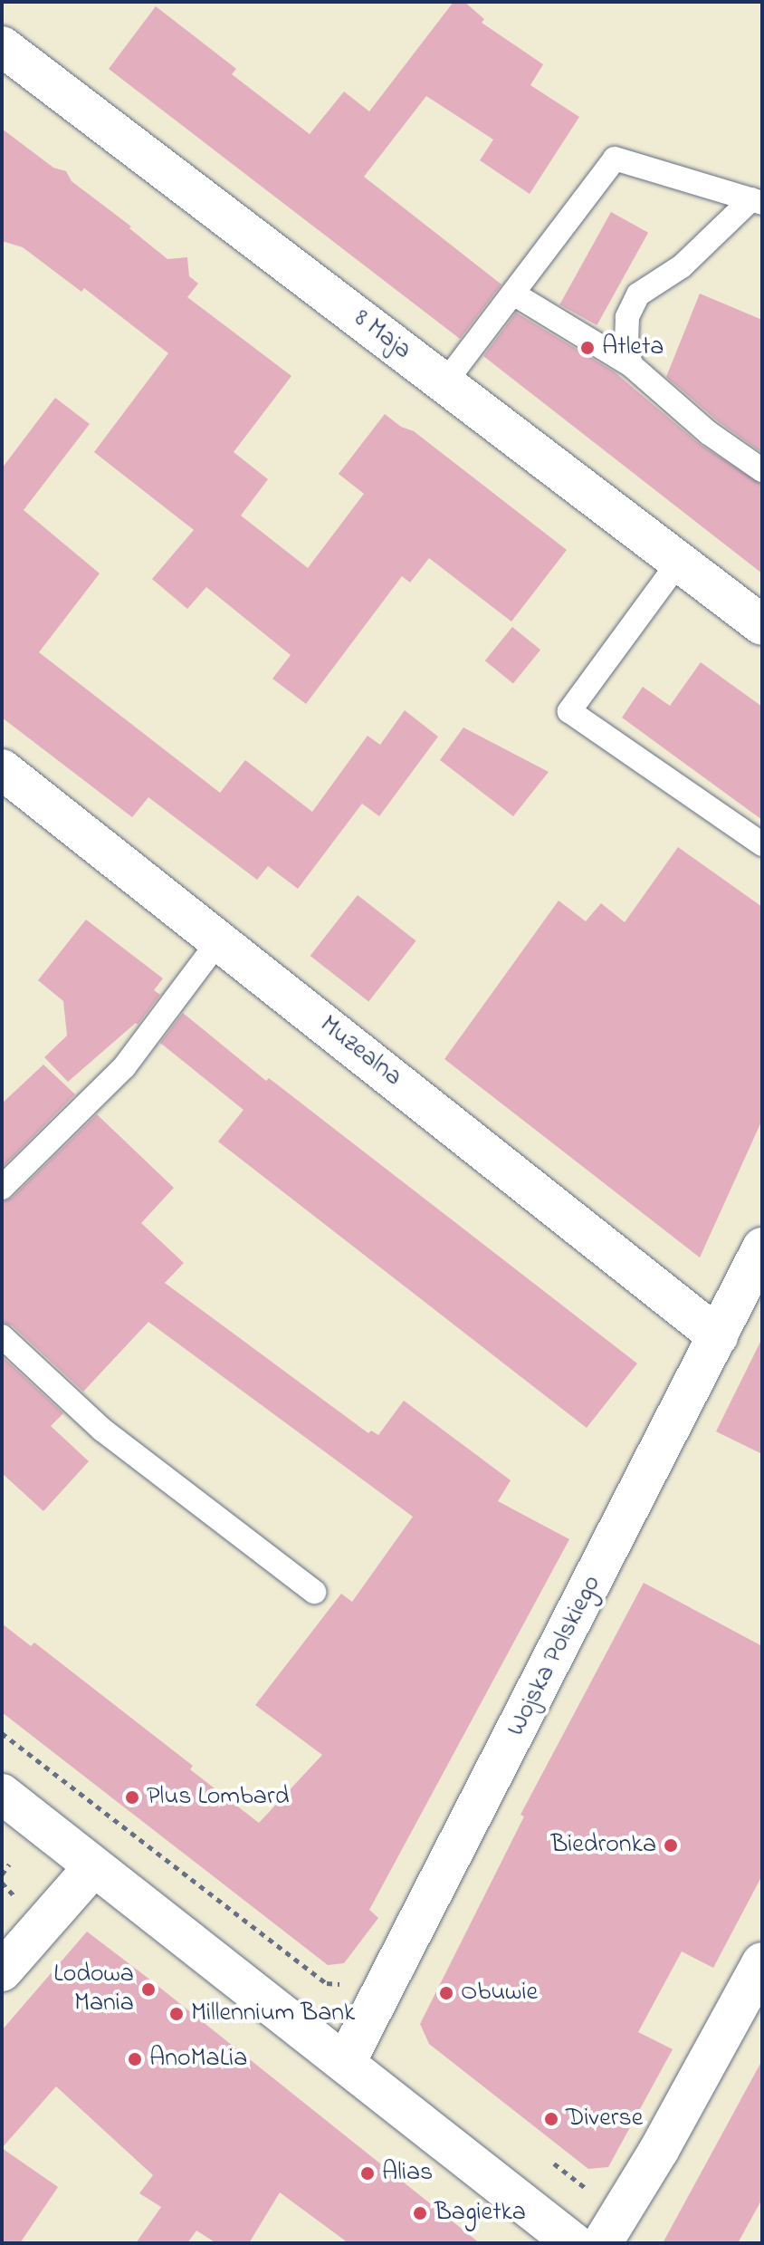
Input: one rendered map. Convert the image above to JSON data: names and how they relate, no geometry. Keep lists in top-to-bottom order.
{
  "streets": {
    "street": ["8 Maja", "Muzealna", "Wojska Polskiego"]
  },
  "crossings": [
    ["Muzealna", "Wojska Polskiego"]
  ],
  "places": [
    "Atleta",
    "Plus Lombard",
    "Biedronka",
    "Lodowa Mania",
    "Obuwie",
    "Millennium Bank",
    "AnoMaLia",
    "Diverse",
    "Alias",
    "Bagietka"
  ]
}
